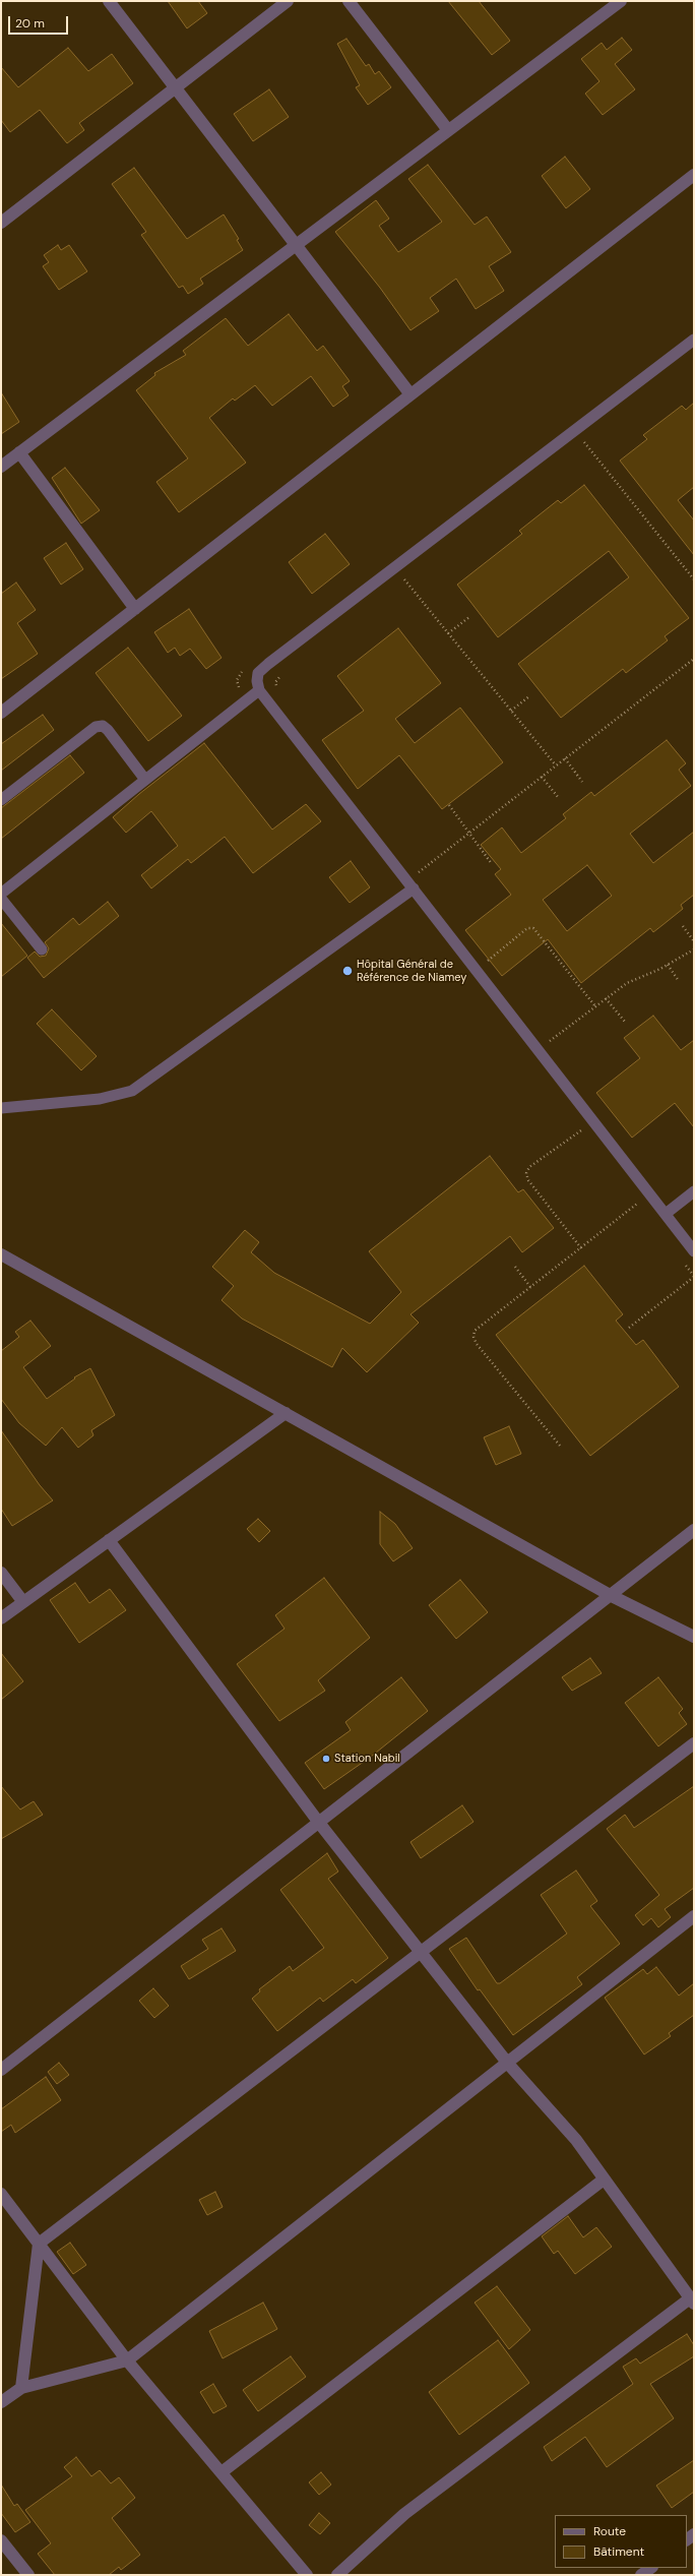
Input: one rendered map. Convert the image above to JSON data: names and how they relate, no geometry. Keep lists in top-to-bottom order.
{
  "places": ["Hôpital Général de Référence de Niamey", "Station Nabil"],
  "legend": ["Route", "Bâtiment"],
  "scale_bar": "20 m"
}
